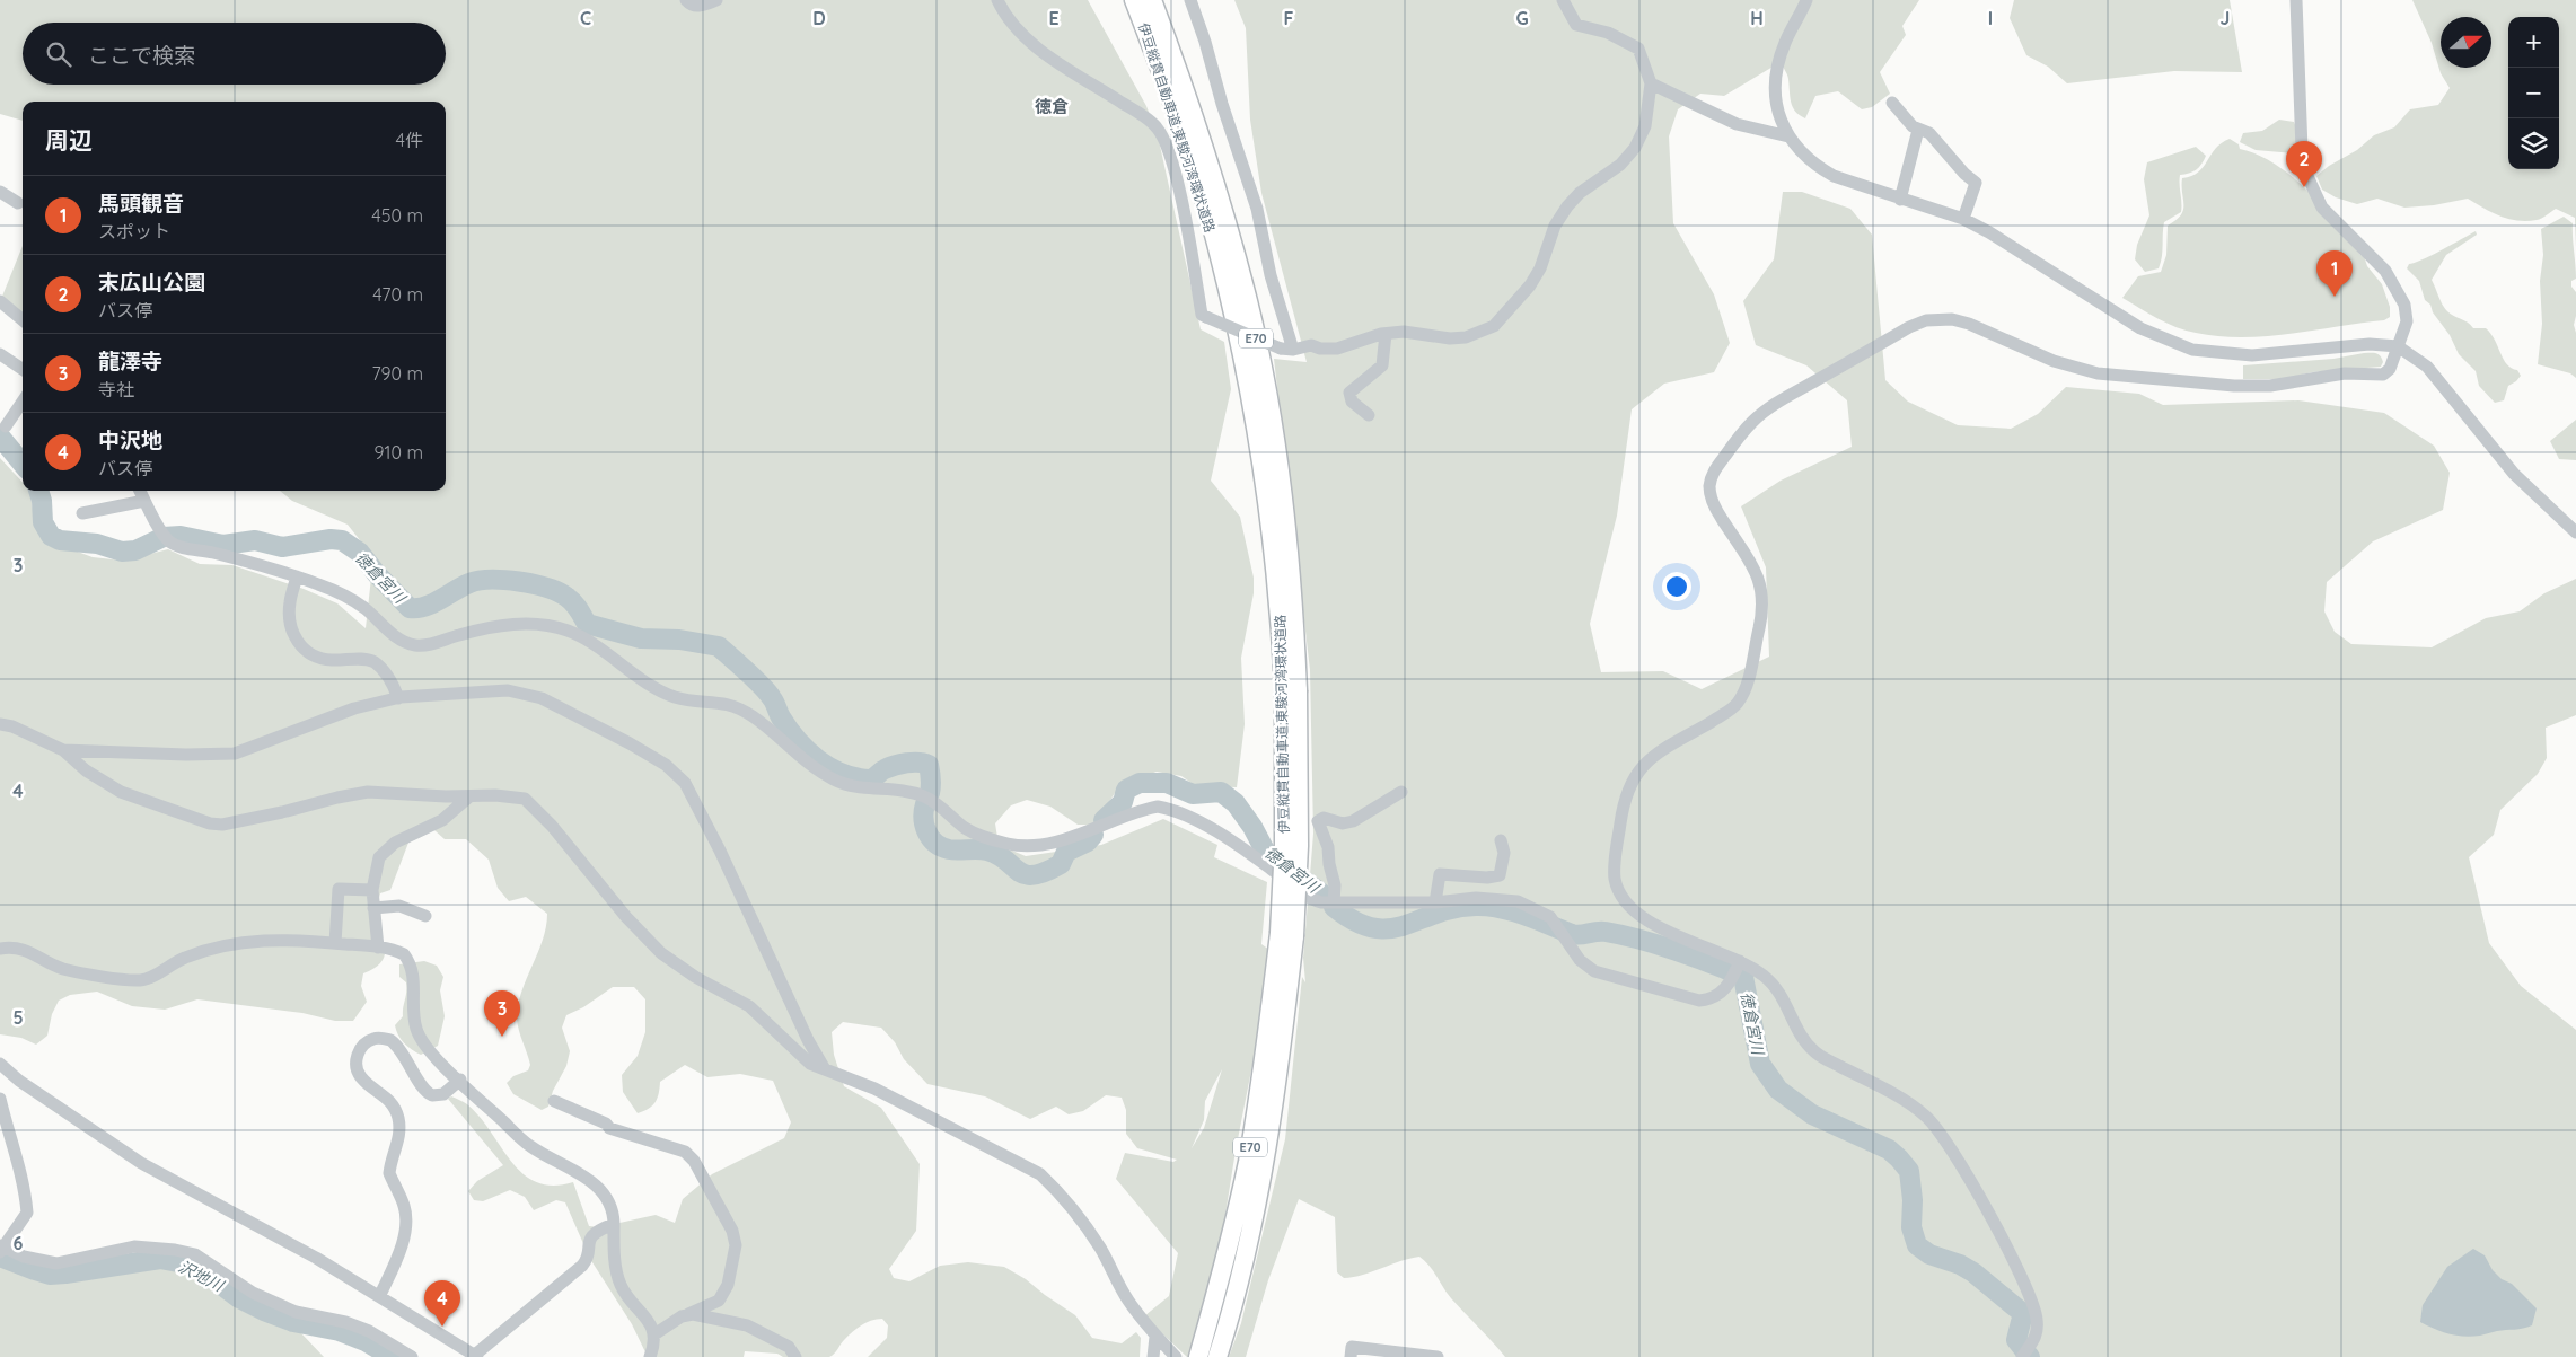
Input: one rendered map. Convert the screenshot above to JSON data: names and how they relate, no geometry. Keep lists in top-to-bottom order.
{
  "streets": {
    "highway": ["伊豆縦貫自動車道;東駿河湾環状道路", "E70"]
  },
  "districts": ["徳倉"],
  "water": ["徳倉宮川", "沢地川"],
  "north": "right",
  "page": {
    "map_buttons": ["+", "−"],
    "search": "ここで検索",
    "heading": ["周辺", "4件"],
    "pins": [
      "2",
      "1",
      "3",
      "4"
    ],
    "list": [
      {
        "mark": "1",
        "name": "馬頭観音",
        "note": "スポット",
        "value": "450 m"
      },
      {
        "mark": "2",
        "name": "末広山公園",
        "note": "バス停",
        "value": "470 m"
      },
      {
        "mark": "3",
        "name": "龍澤寺",
        "note": "寺社",
        "value": "790 m"
      },
      {
        "mark": "4",
        "name": "中沢地",
        "note": "バス停",
        "value": "910 m"
      }
    ]
  },
  "grid": {
    "columns": [
      "C",
      "D",
      "E",
      "F",
      "G",
      "H",
      "I",
      "J"
    ],
    "rows": [
      "3",
      "4",
      "5",
      "6"
    ]
  }
}
